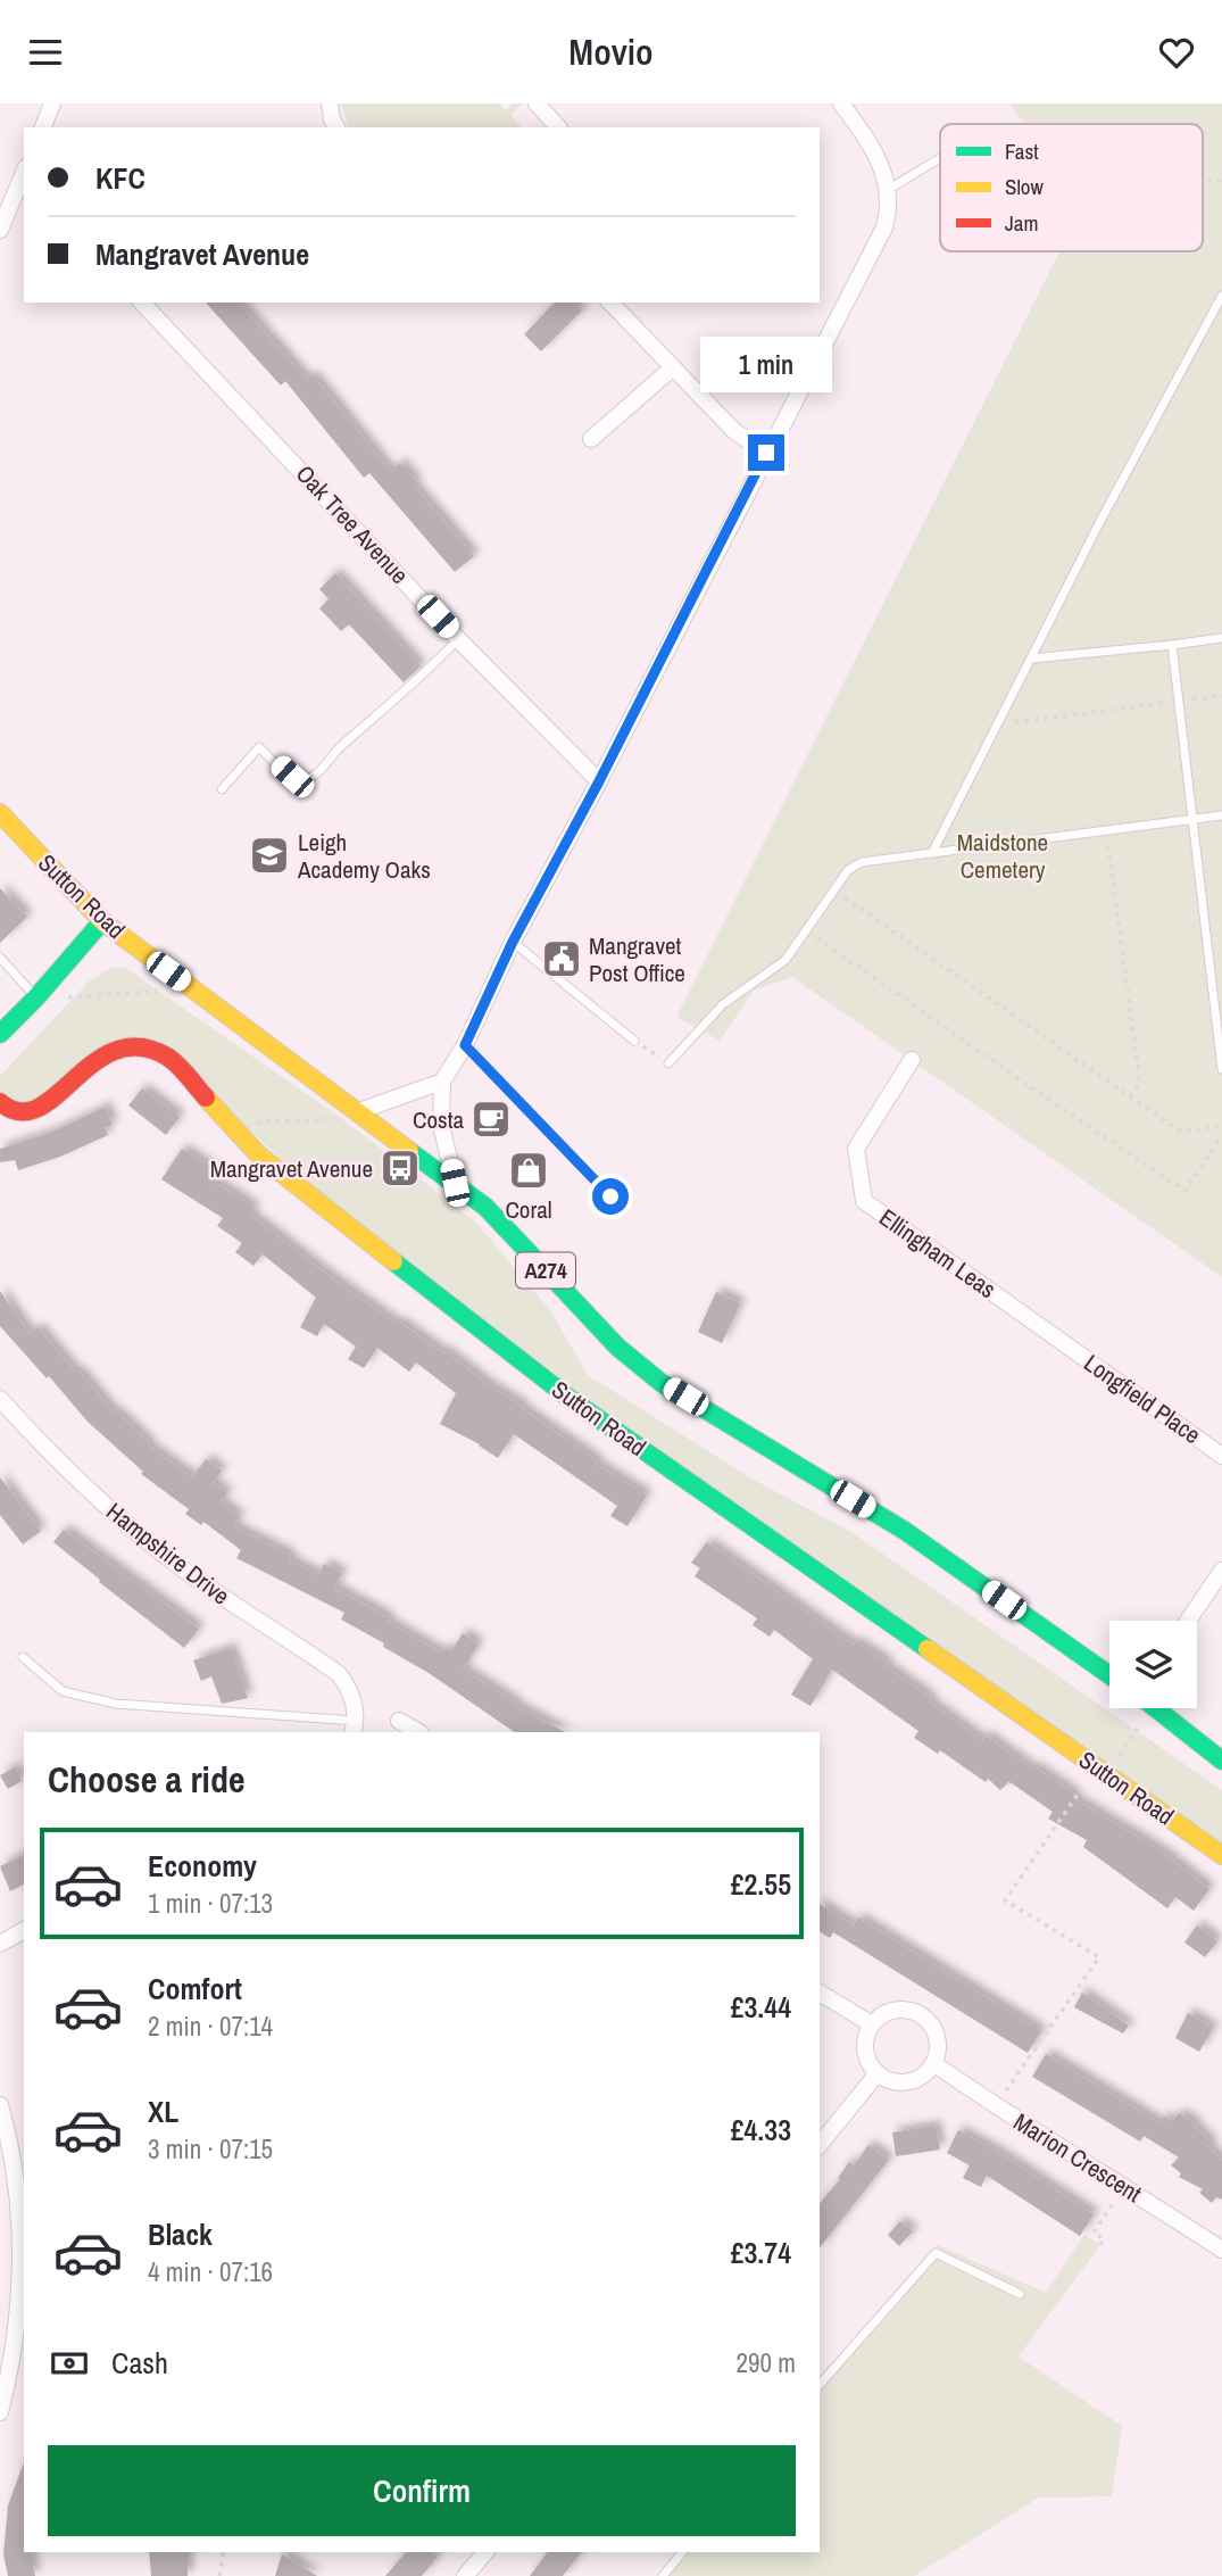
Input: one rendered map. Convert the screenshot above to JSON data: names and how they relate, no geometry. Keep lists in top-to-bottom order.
{
  "streets": {
    "street": [
      "Oak Tree Avenue",
      "Sutton Road",
      "Ellingham Leas",
      "A274",
      "Longfield Place",
      "Hampshire Drive",
      "Marion Crescent"
    ]
  },
  "crossings": [
    ["Ellingham Leas", "Longfield Place"]
  ],
  "parks": ["Maidstone Cemetery"],
  "places": {
    "school or university": ["Leigh Academy Oaks"],
    "public building": ["Mangravet Post Office"],
    "cafe": ["Costa"],
    "bus stop": ["Mangravet Avenue"],
    "shop": ["Coral"]
  },
  "legend": ["Fast", "Slow", "Jam"],
  "page": {
    "header": "Movio",
    "banner": ["KFC", "Mangravet Avenue"],
    "bubble": "1 min",
    "heading": "Choose a ride",
    "list": [
      {
        "name": "Economy",
        "note": "1 min · 07:13",
        "value": "£2.55"
      },
      {
        "name": "Comfort",
        "note": "2 min · 07:14",
        "value": "£3.44"
      },
      {
        "name": "XL",
        "note": "3 min · 07:15",
        "value": "£4.33"
      },
      {
        "name": "Black",
        "note": "4 min · 07:16",
        "value": "£3.74"
      }
    ],
    "pay": ["Cash", "290 m"],
    "buttons": "Confirm"
  }
}
